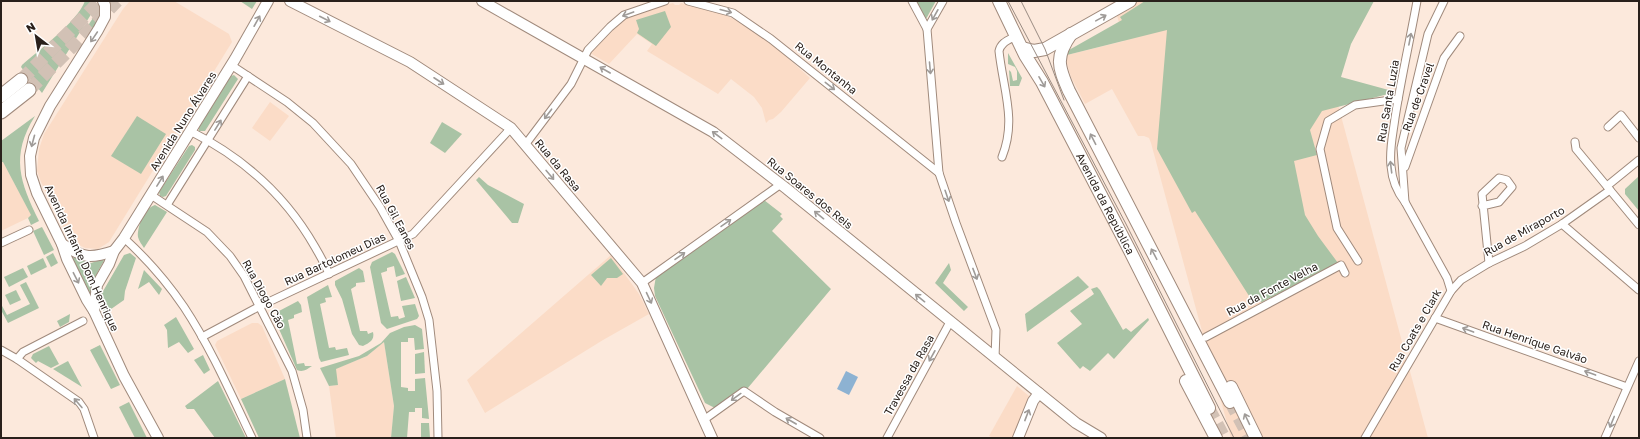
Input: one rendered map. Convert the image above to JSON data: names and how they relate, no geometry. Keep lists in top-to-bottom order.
{
  "streets": {
    "main road": [
      "Avenida Nuno Álvares",
      "Rua da Rasa",
      "Rua Soares dos Reis",
      "Avenida da República",
      "Avenida Infante Dom Henrique"
    ],
    "street": [
      "Rua Montanha",
      "Rua de Cravel",
      "Rua Santa Luzia",
      "Rua Gil Eanes",
      "Rua de Miraporto",
      "Rua Bartolomeu Dias",
      "Rua da Fonte Velha",
      "Rua Diogo Cão",
      "Rua Coats e Clark",
      "Rua Henrique Galvão",
      "Travessa da Rasa"
    ]
  },
  "crossings": [
    ["Rua de Cravel", "Rua Coats e Clark"],
    ["Rua Santa Luzia", "Rua Coats e Clark"],
    ["Avenida Nuno Álvares", "Rua Gil Eanes"],
    ["Avenida Nuno Álvares", "Avenida Infante Dom Henrique"],
    ["Avenida Nuno Álvares", "Rua Diogo Cão"],
    ["Rua da Rasa", "Rua Bartolomeu Dias"],
    ["Rua Soares dos Reis", "Travessa da Rasa"],
    ["Rua Gil Eanes", "Rua Bartolomeu Dias"],
    ["Rua de Miraporto", "Rua Coats e Clark"],
    ["Rua Bartolomeu Dias", "Rua Diogo Cão"],
    ["Rua Coats e Clark", "Rua Henrique Galvão"]
  ],
  "one_way": [
    "Rua Montanha",
    "Rua Santa Luzia",
    "Avenida Nuno Álvares",
    "Rua da Rasa",
    "Rua Soares dos Reis",
    "Avenida Infante Dom Henrique",
    "Rua Henrique Galvão",
    "Travessa da Rasa"
  ],
  "north": "top left"
}
